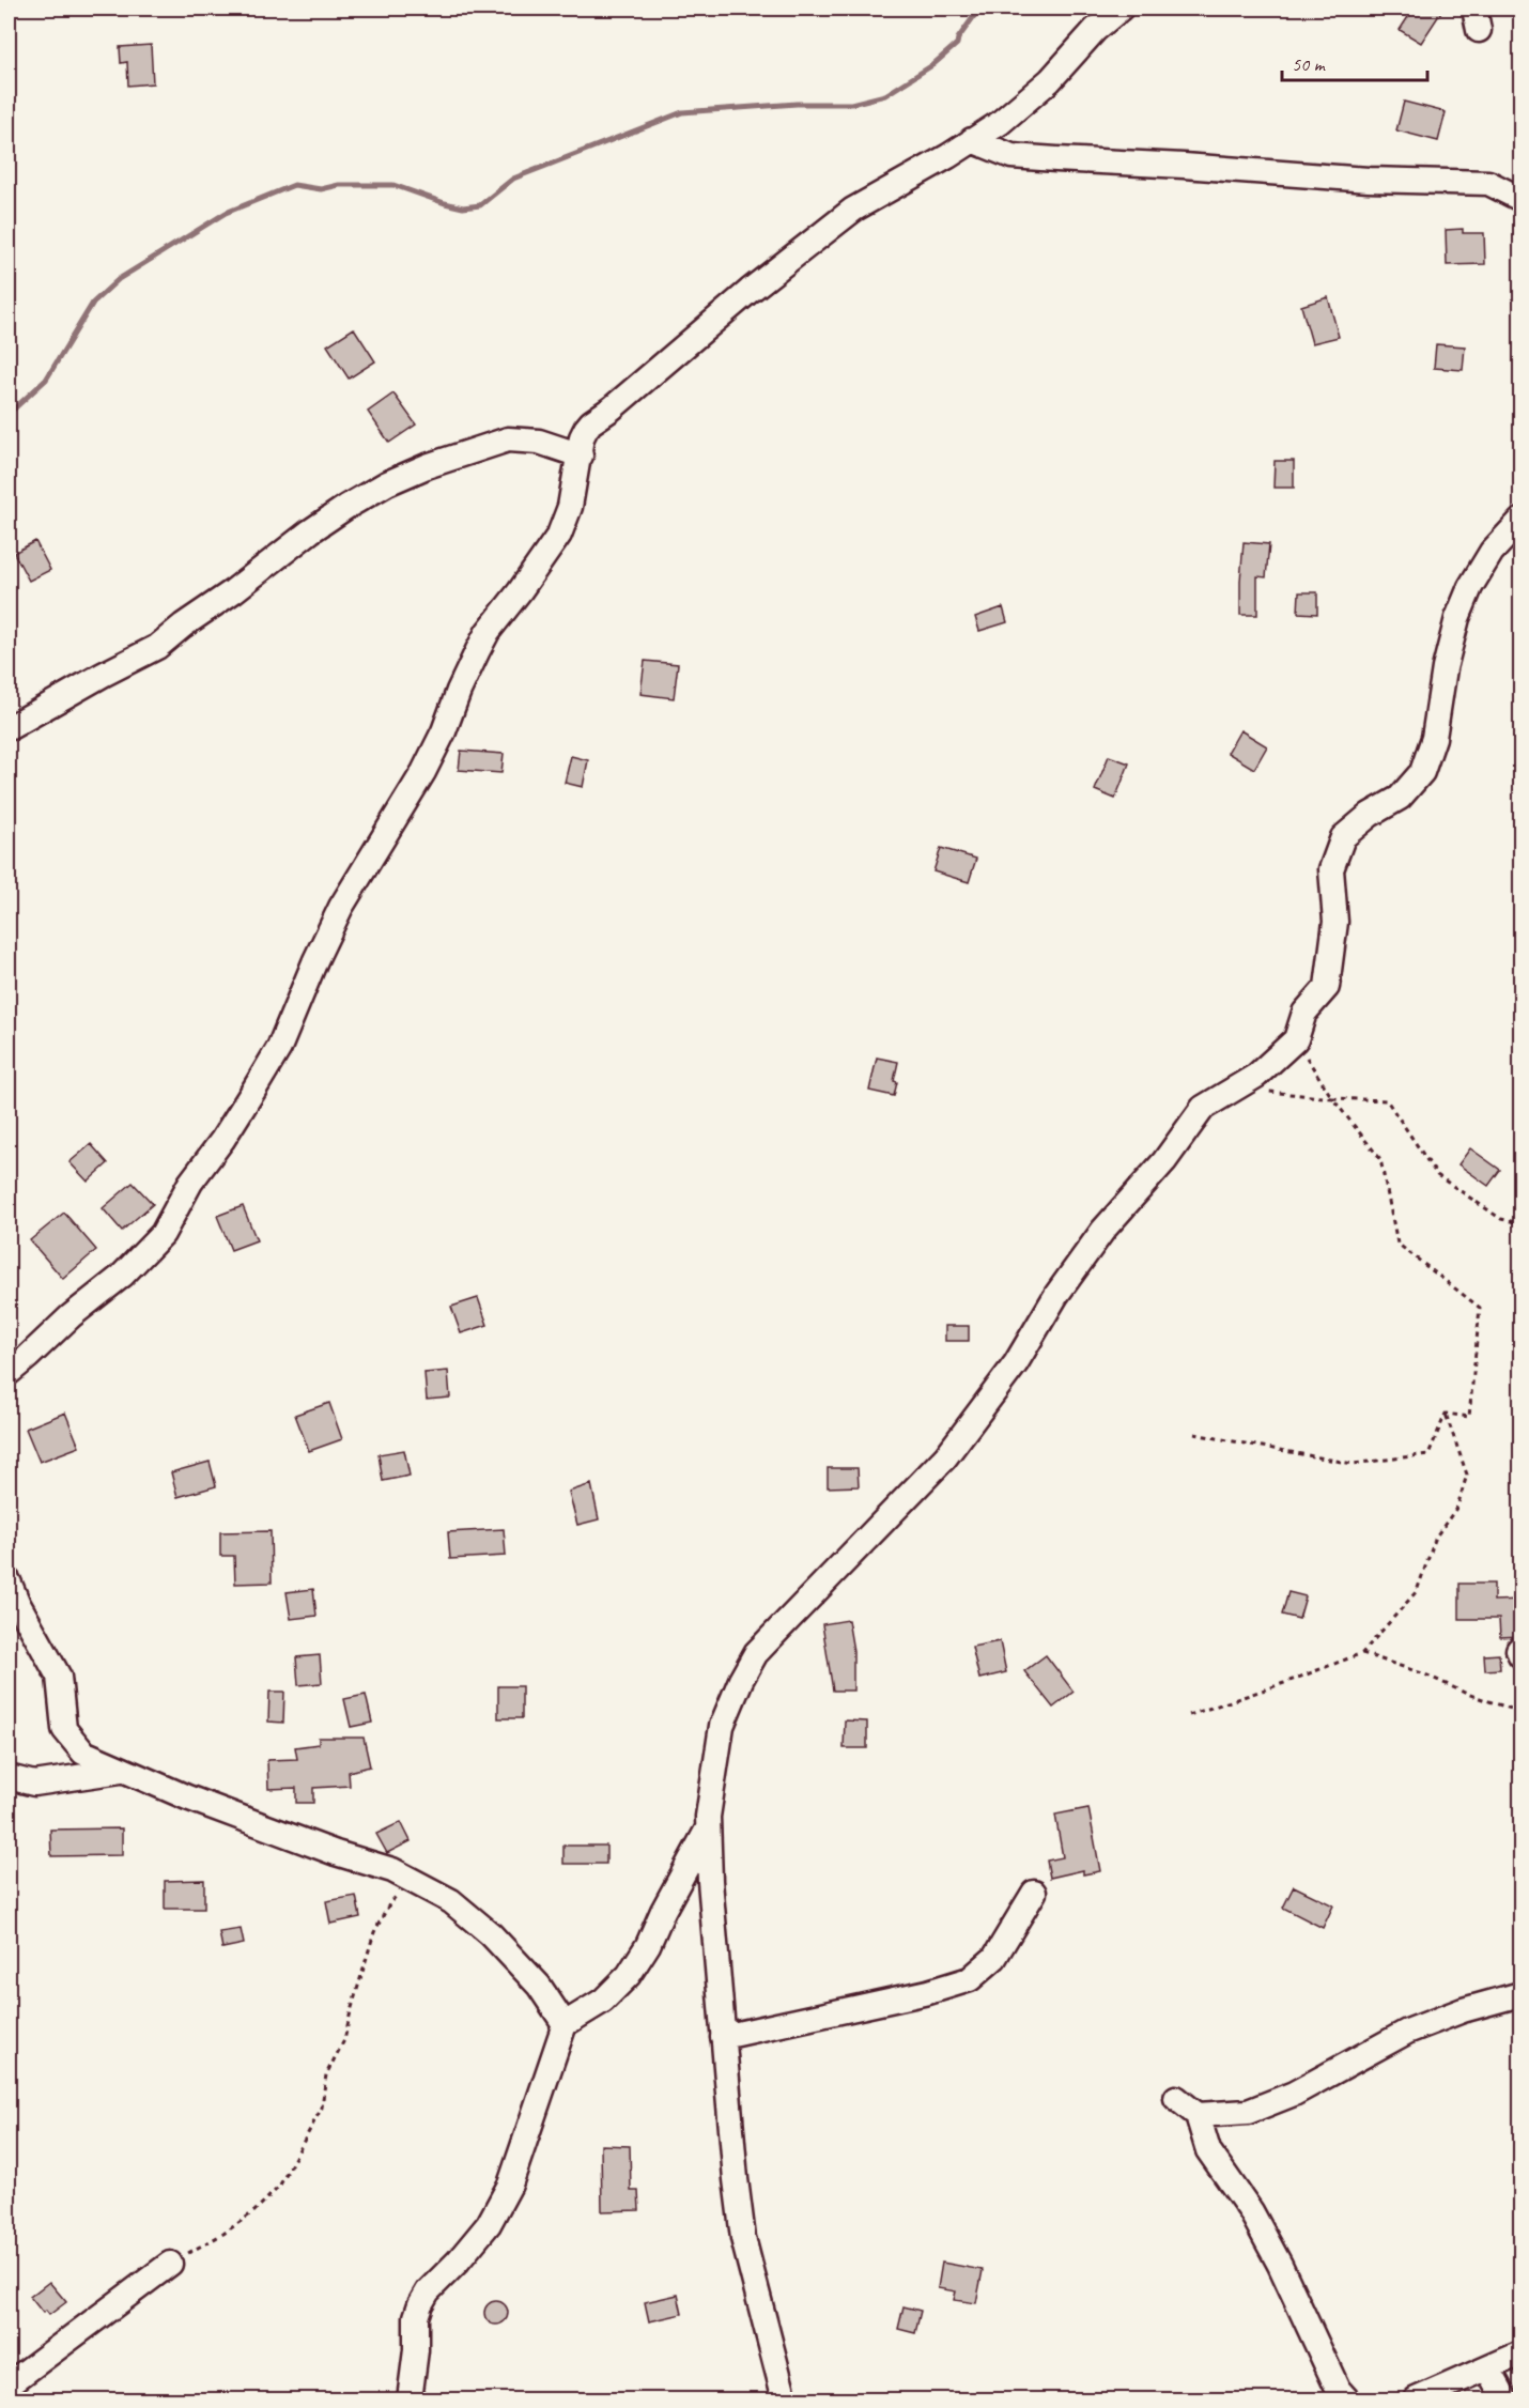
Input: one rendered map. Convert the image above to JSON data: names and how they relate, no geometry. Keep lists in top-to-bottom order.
{
  "scale_bar": "50 m"
}
